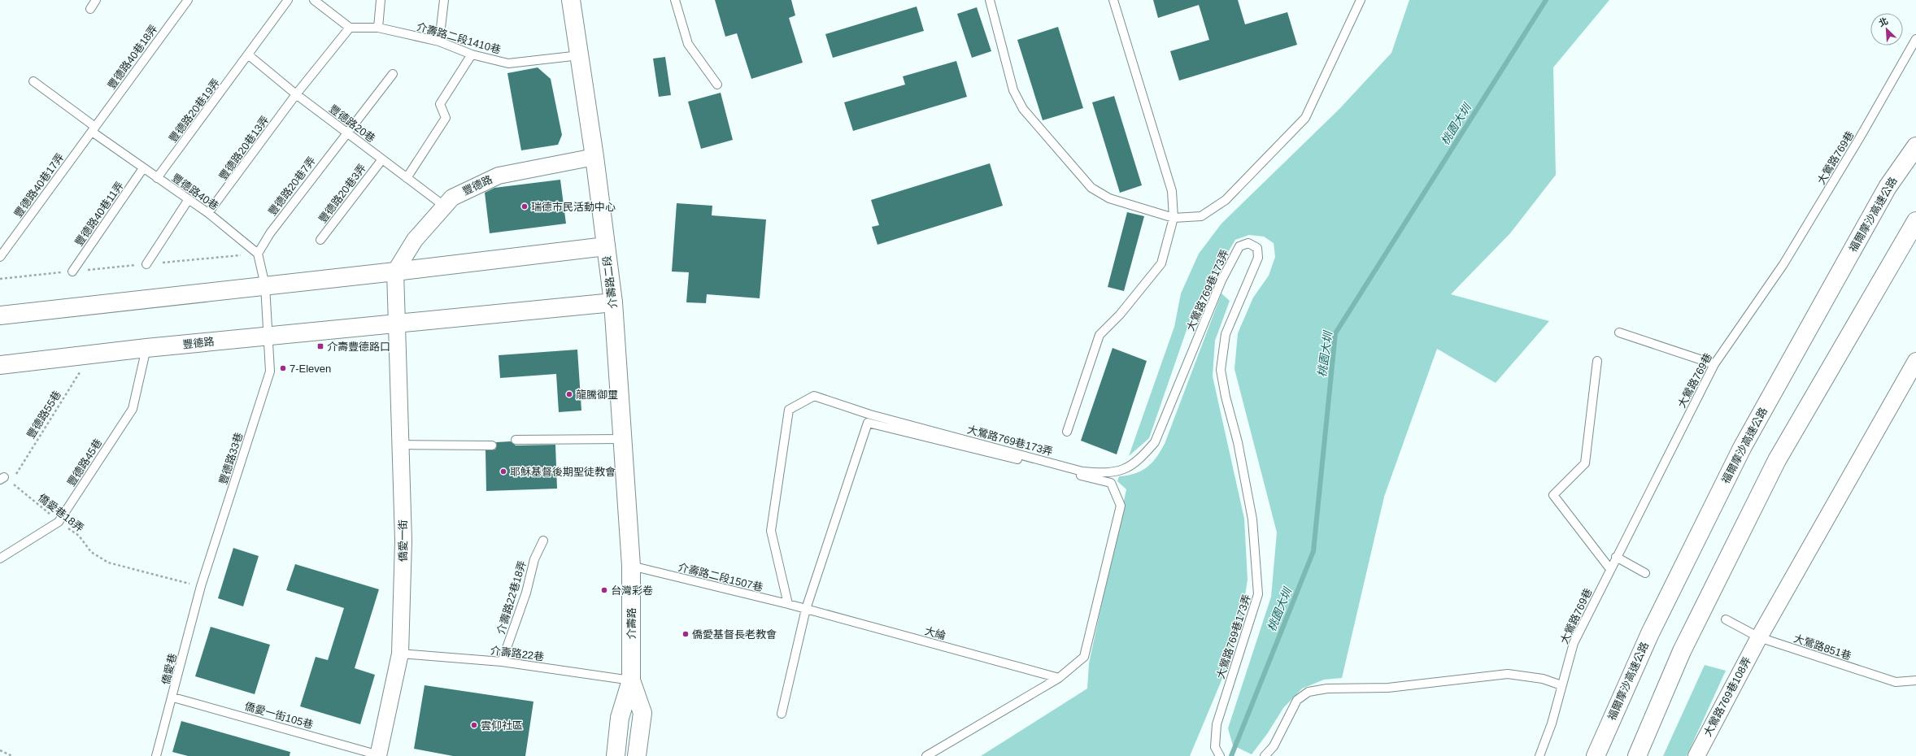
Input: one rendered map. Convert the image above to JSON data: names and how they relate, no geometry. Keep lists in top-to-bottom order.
{
  "streets": {
    "main road": [
      "豐德路",
      "福爾摩沙高速公路",
      "介壽路二段",
      "介壽路"
    ],
    "street": ["僑愛一街", "大鶯路769巷108弄"],
    "lane": [
      "介壽路二段1410巷",
      "豐德路40巷18弄",
      "豐德路20巷19弄",
      "豐德路20巷",
      "豐德路20巷13弄",
      "大鶯路769巷",
      "豐德路40巷17弄",
      "豐德路20巷7弄",
      "豐德路40巷",
      "豐德路20巷3弄",
      "豐德路40巷11弄",
      "大鶯路769巷173弄",
      "豐德路33巷",
      "豐德路45巷",
      "介壽路二段1507巷",
      "介壽路22巷18弄",
      "大綸",
      "大鶯路851巷",
      "介壽路22巷",
      "僑愛巷",
      "僑愛一街105巷"
    ],
    "path": ["豐德路55巷", "僑愛巷18弄"]
  },
  "crossings": [
    ["介壽路二段1410巷", "豐德路20巷13弄"],
    ["介壽路二段1410巷", "介壽路二段"],
    ["豐德路40巷18弄", "豐德路40巷17弄"],
    ["豐德路40巷18弄", "豐德路40巷"],
    ["豐德路20巷19弄", "豐德路20巷"],
    ["豐德路20巷19弄", "豐德路40巷"],
    ["豐德路20巷", "豐德路20巷13弄"],
    ["豐德路20巷", "豐德路"],
    ["豐德路20巷", "豐德路20巷7弄"],
    ["豐德路20巷", "豐德路20巷3弄"],
    ["豐德路20巷13弄", "豐德路40巷"],
    ["豐德路40巷17弄", "豐德路40巷"],
    ["豐德路", "介壽路二段"],
    ["豐德路", "豐德路55巷"],
    ["豐德路", "豐德路33巷"],
    ["豐德路", "豐德路45巷"],
    ["豐德路", "僑愛一街"],
    ["豐德路20巷7弄", "豐德路40巷"],
    ["豐德路40巷", "豐德路40巷11弄"],
    ["介壽路二段", "介壽路二段1507巷"],
    ["介壽路二段", "介壽路"],
    ["大鶯路769巷173弄", "介壽路二段1507巷"],
    ["豐德路55巷", "僑愛巷18弄"],
    ["豐德路33巷", "僑愛巷18弄"],
    ["豐德路33巷", "僑愛巷"],
    ["豐德路45巷", "僑愛巷18弄"],
    ["僑愛巷18弄", "僑愛巷"],
    ["僑愛一街", "介壽路22巷"],
    ["僑愛一街", "僑愛一街105巷"],
    ["介壽路二段1507巷", "介壽路"],
    ["介壽路二段1507巷", "大綸"],
    ["介壽路22巷18弄", "介壽路22巷"],
    ["介壽路", "介壽路22巷"],
    ["大鶯路851巷", "大鶯路769巷108弄"],
    ["僑愛巷", "僑愛一街105巷"]
  ],
  "water": ["桃園大圳"],
  "places": {
    "other": [
      "瑞德市民活動中心",
      "7-Eleven",
      "龍騰御璽",
      "耶穌基督後期聖徒教會",
      "台灣彩卷",
      "僑愛基督長老教會",
      "雲仰社區"
    ],
    "transit": ["介壽豐德路口"]
  },
  "north": "top left"
}
